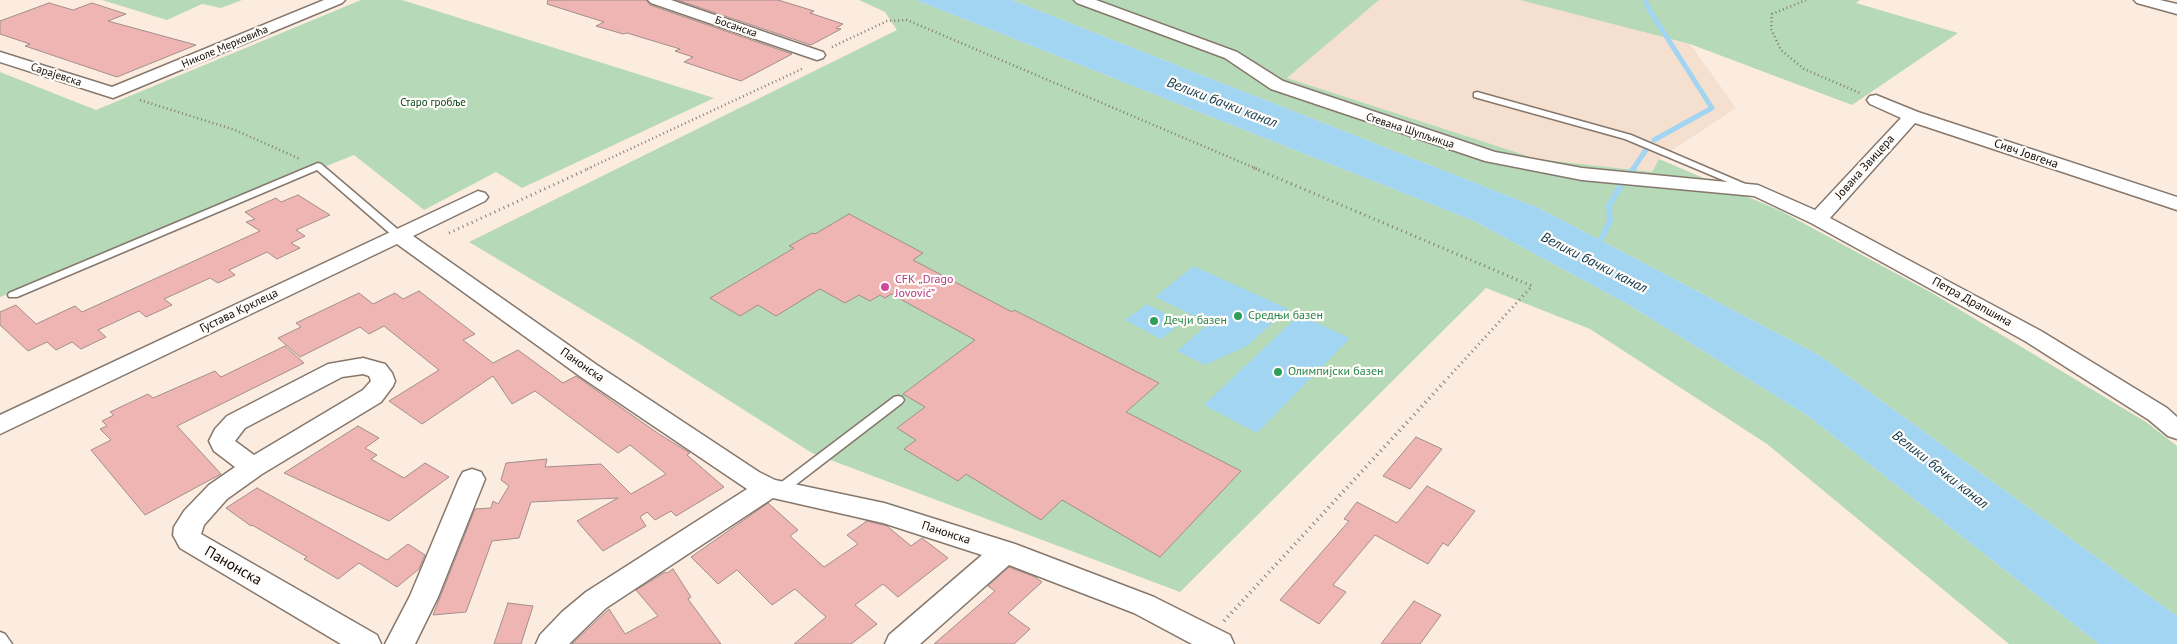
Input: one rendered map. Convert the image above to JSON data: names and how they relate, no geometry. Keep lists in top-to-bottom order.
{
  "streets": {
    "street": [
      "Босанска",
      "Николе Мерковића",
      "Сарајевска",
      "Стевана Шупљикца",
      "Сивч Јовгена",
      "Јована Звицера",
      "Петра Драпшина",
      "Густава Крклеца",
      "Панонска"
    ]
  },
  "crossings": [
    ["Николе Мерковића", "Сарајевска"],
    ["Стевана Шупљикца", "Петра Драпшина"],
    ["Сивч Јовгена", "Јована Звицера"],
    ["Јована Звицера", "Петра Драпшина"],
    ["Густава Крклеца", "Панонска"]
  ],
  "water": ["Велики бачки канал"],
  "parks": ["Старо гробље"],
  "places": [
    "CFK „Drago Jovović”",
    "Средњи базен",
    "Дечји базен",
    "Олимпијски базен"
  ]
}
